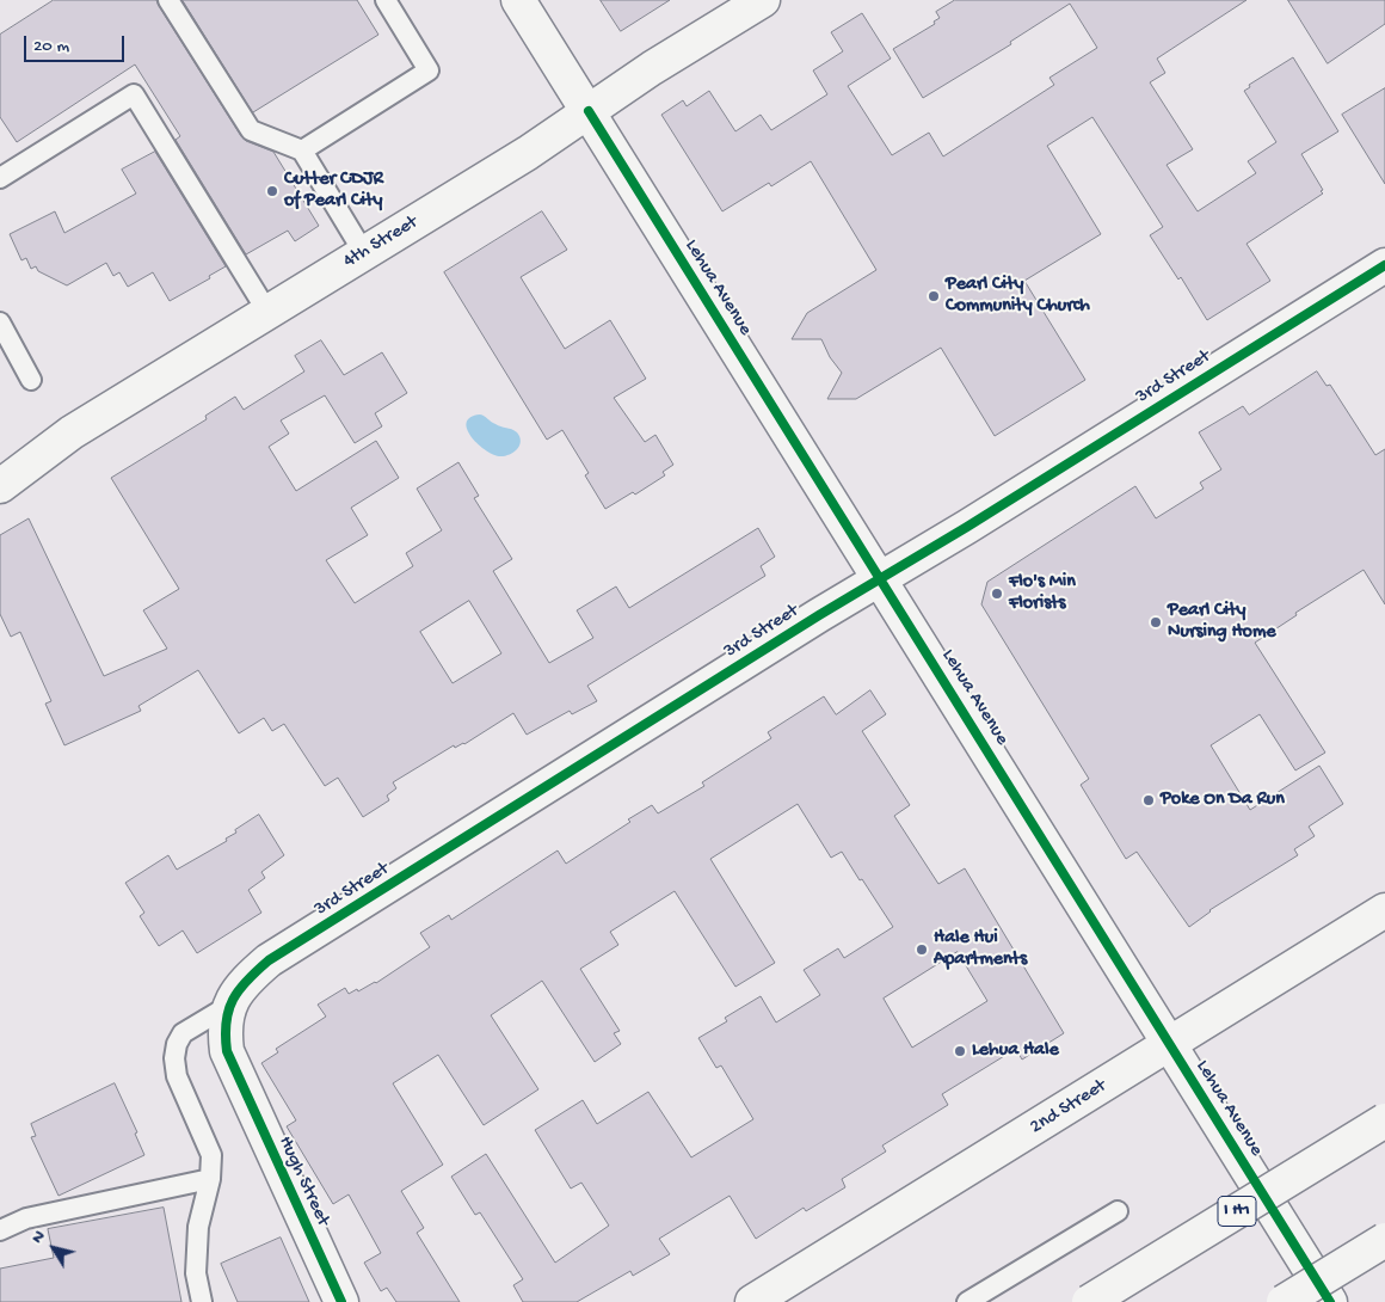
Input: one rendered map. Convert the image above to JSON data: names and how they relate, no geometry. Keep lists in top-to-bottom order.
{
  "streets": {
    "main road": [
      "4th Street",
      "Lehua Avenue",
      "3rd Street",
      "2nd Street",
      "Hugh Street",
      "I H1"
    ]
  },
  "crossings": [
    ["4th Street", "Lehua Avenue"],
    ["Lehua Avenue", "3rd Street"],
    ["Lehua Avenue", "2nd Street"],
    ["3rd Street", "Hugh Street"]
  ],
  "places": [
    "Cutter CDJR of Pearl City",
    "Pearl City Community Church",
    "Flo's Min Florists",
    "Pearl City Nursing Home",
    "Poke On Da Run",
    "Hale Hui Apartments",
    "Lehua Hale"
  ],
  "scale_bar": "20 m",
  "north": "top left"
}
